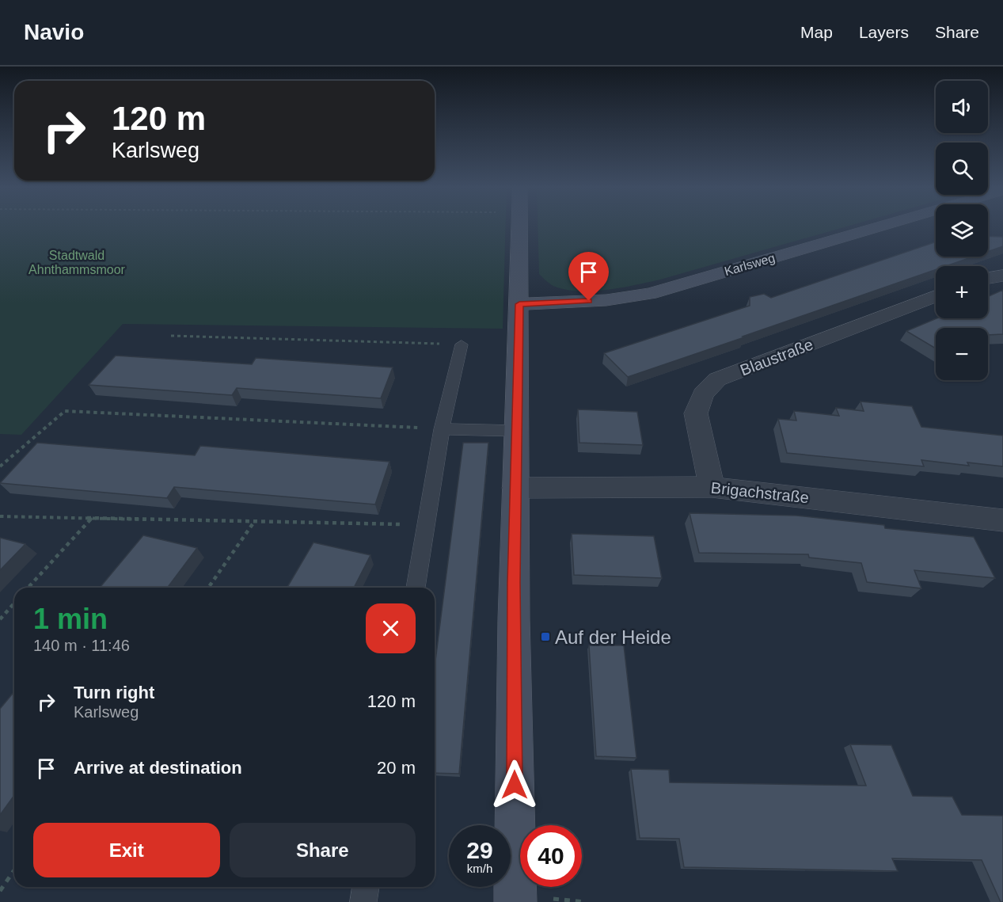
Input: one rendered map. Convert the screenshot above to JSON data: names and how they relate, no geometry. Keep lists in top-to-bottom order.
{
  "streets": {
    "street": ["Karlsweg", "Blaustraße", "Brigachstraße"]
  },
  "crossings": [
    ["Blaustraße", "Brigachstraße"]
  ],
  "parks": ["Stadtwald Ahnthammsmoor"],
  "places": {
    "transit": ["Auf der Heide"]
  },
  "page": {
    "header": "Navio",
    "nav": ["Map", "Layers", "Share"],
    "map_buttons": ["+", "−"],
    "turn": ["120 m", "Karlsweg"],
    "heading": ["1 min", "140 m · 11:46"],
    "list": [
      {
        "name": "Turn right",
        "note": "Karlsweg",
        "value": "120 m"
      },
      {
        "name": "Arrive at destination",
        "value": "20 m"
      }
    ],
    "buttons": ["Exit", "Share"],
    "speed": "29 km/h",
    "limit": "40"
  }
}
